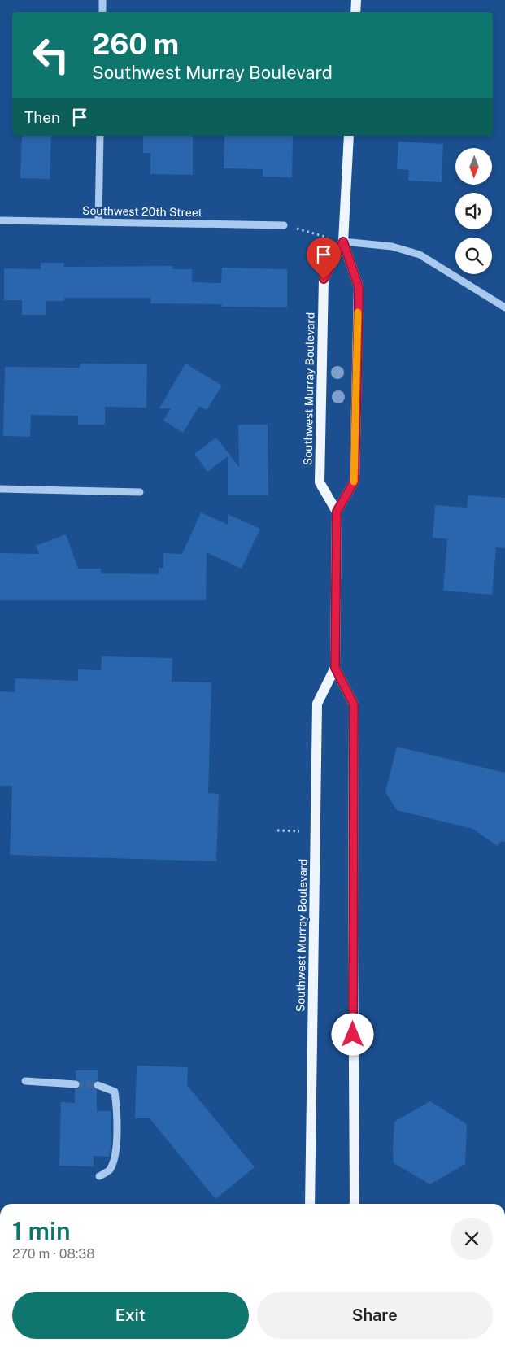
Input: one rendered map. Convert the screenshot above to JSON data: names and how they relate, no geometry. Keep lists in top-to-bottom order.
{
  "streets": {
    "main road": ["Southwest Murray Boulevard"],
    "street": ["Southwest 20th Street"]
  },
  "north": "bottom",
  "page": {
    "turn": ["260 m", "Southwest Murray Boulevard"],
    "then": "Then",
    "heading": ["1 min", "270 m · 08:38"],
    "buttons": ["Exit", "Share"]
  }
}
